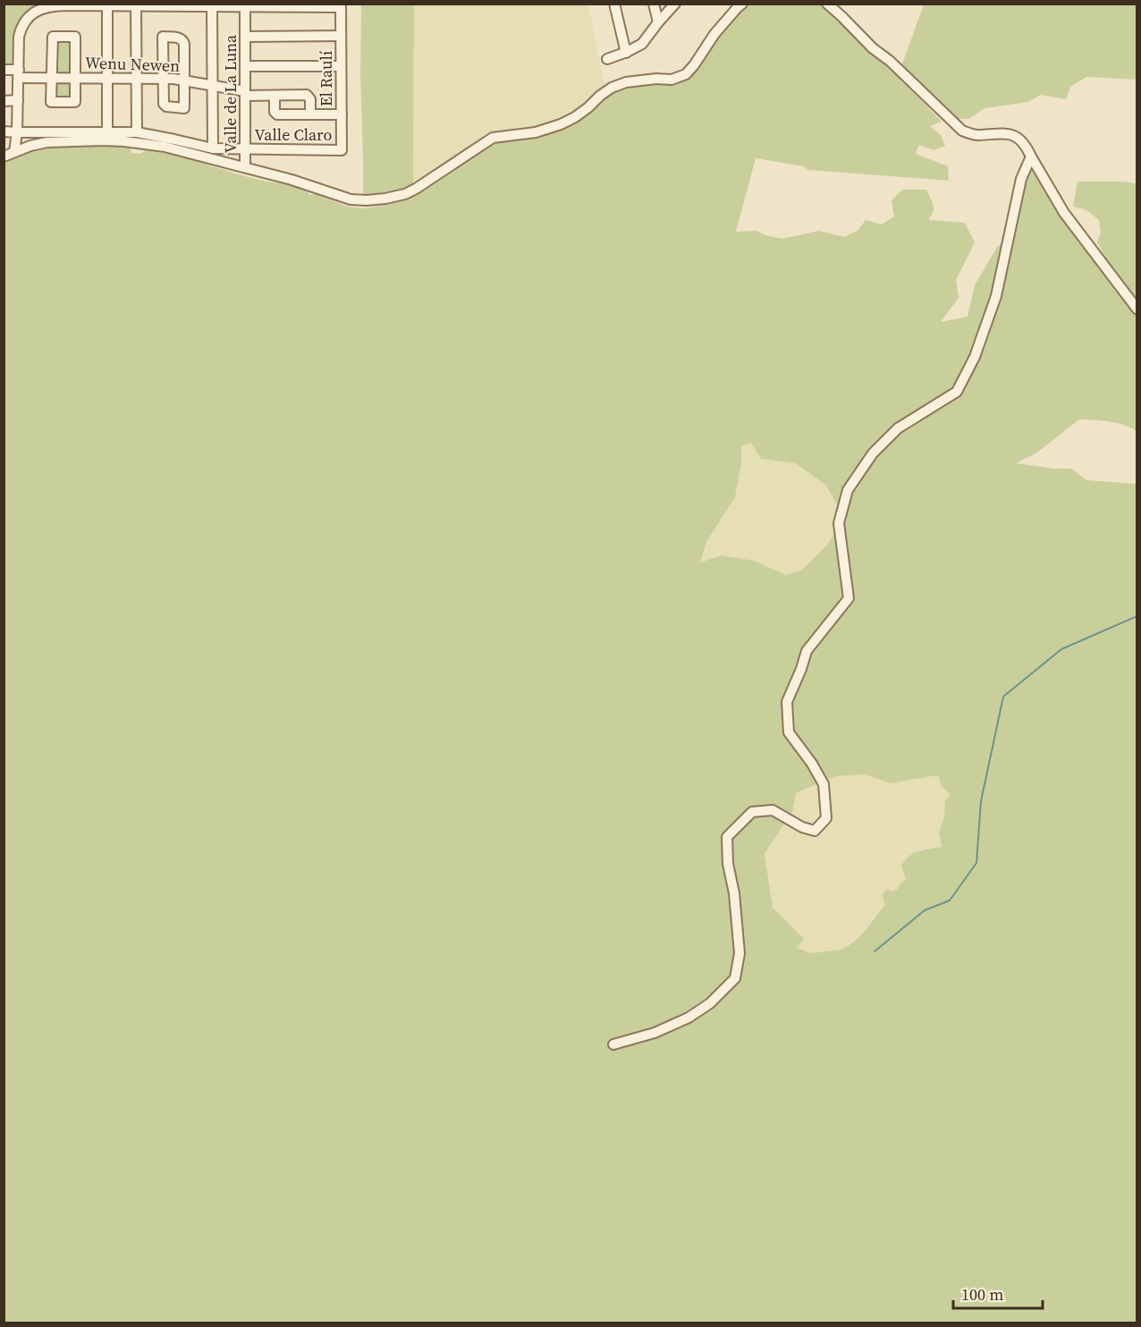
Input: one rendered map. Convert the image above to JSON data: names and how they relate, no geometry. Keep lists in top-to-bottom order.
{
  "streets": {
    "street": [
      "Wenu Newen",
      "El Raulí",
      "Valle de La Luna",
      "Valle Claro"
    ]
  },
  "crossings": [
    ["Wenu Newen", "Valle de La Luna"],
    ["El Raulí", "Valle de La Luna"],
    ["El Raulí", "Valle Claro"],
    ["Valle de La Luna", "Valle Claro"]
  ],
  "scale_bar": "100 m"
}
